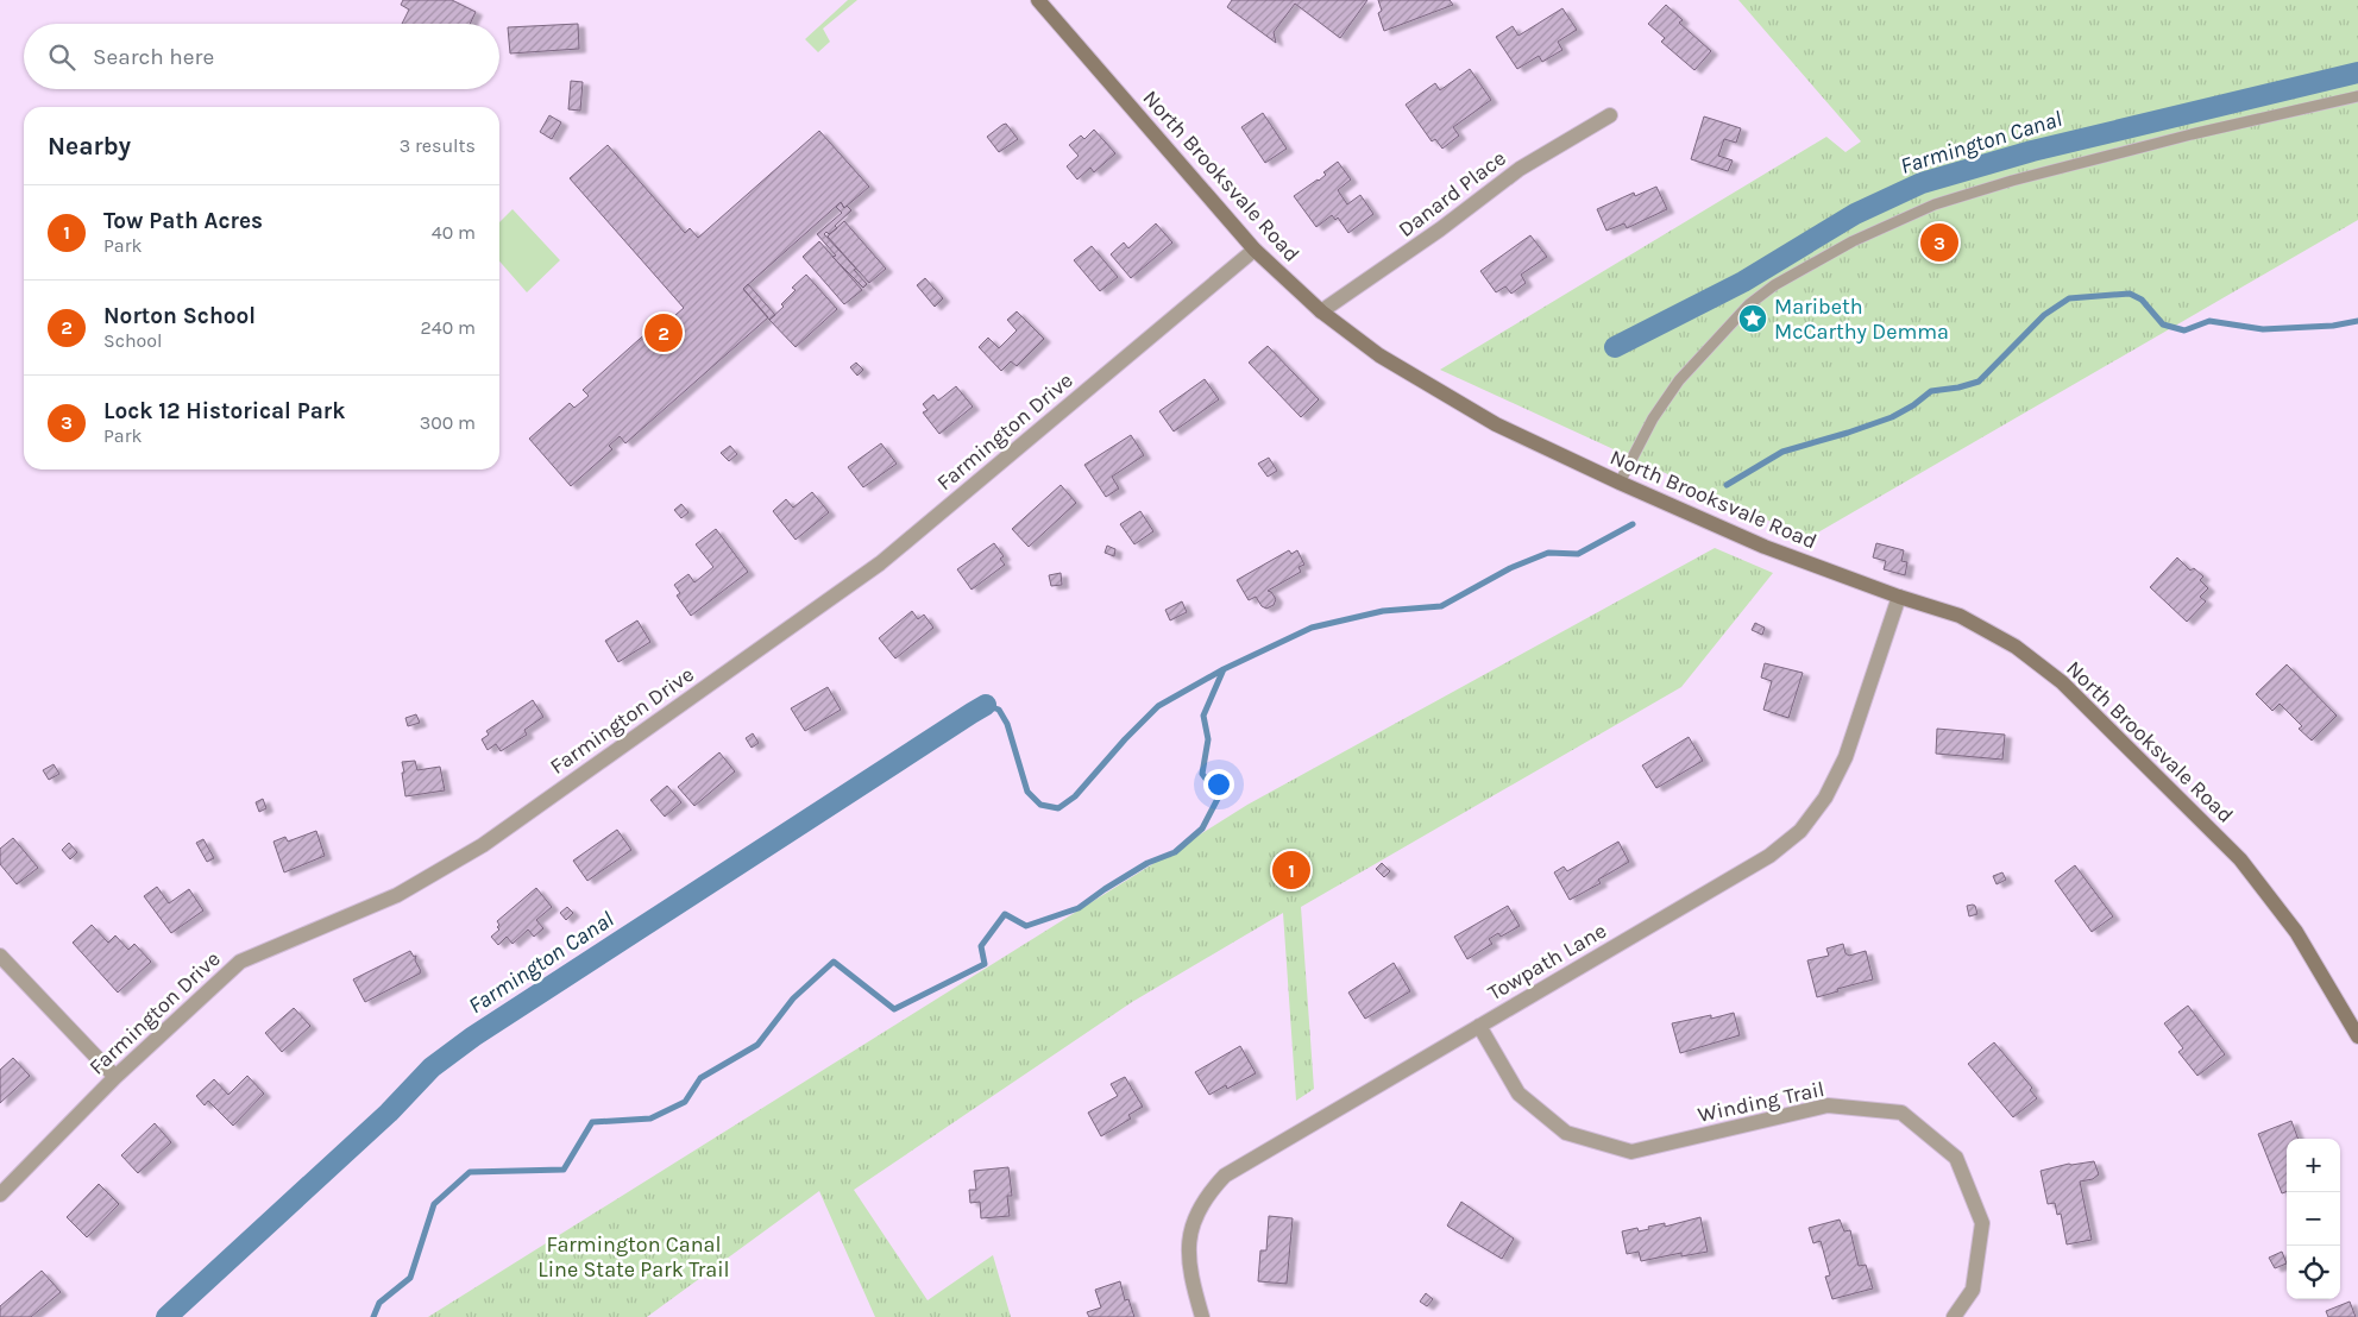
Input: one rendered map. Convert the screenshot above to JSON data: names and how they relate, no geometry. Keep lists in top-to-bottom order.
{
  "streets": {
    "main road": ["North Brooksvale Road"],
    "street": [
      "Danard Place",
      "Farmington Drive",
      "Towpath Lane",
      "Winding Trail"
    ]
  },
  "crossings": [
    ["North Brooksvale Road", "Danard Place"],
    ["North Brooksvale Road", "Farmington Drive"],
    ["North Brooksvale Road", "Towpath Lane"],
    ["Towpath Lane", "Winding Trail"]
  ],
  "water": ["Farmington Canal"],
  "parks": ["Farmington Canal Line State Park Trail"],
  "places": {
    "place": ["Maribeth McCarthy Demma"]
  },
  "page": {
    "search": "Search here",
    "heading": ["Nearby", "3 results"],
    "list": [
      {
        "mark": "1",
        "name": "Tow Path Acres",
        "note": "Park",
        "value": "40 m"
      },
      {
        "mark": "2",
        "name": "Norton School",
        "note": "School",
        "value": "240 m"
      },
      {
        "mark": "3",
        "name": "Lock 12 Historical Park",
        "note": "Park",
        "value": "300 m"
      }
    ],
    "pins": ["3", "2", "1"],
    "map_buttons": ["+", "−"]
  }
}
